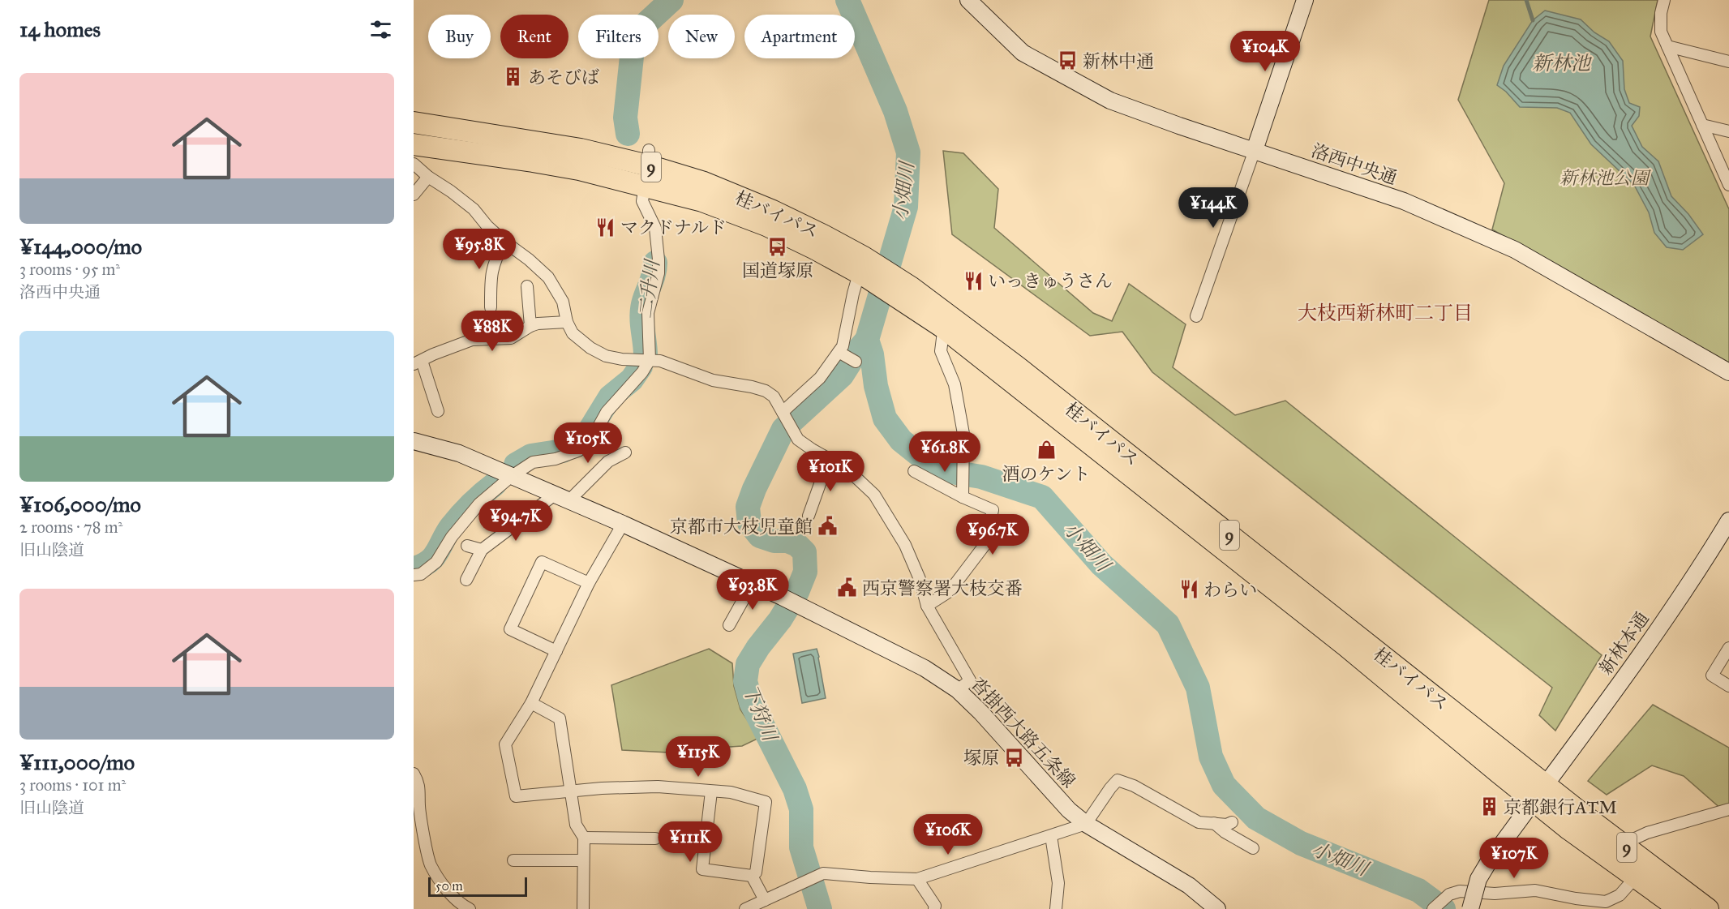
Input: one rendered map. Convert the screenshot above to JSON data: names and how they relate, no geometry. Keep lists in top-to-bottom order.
{
  "streets": {
    "highway": ["9", "桂バイパス"],
    "street": ["洛西中央通", "新林本通", "沓掛西大路五条線"]
  },
  "crossings": [
    ["桂バイパス", "新林本通"]
  ],
  "districts": ["大枝西新林町二丁目"],
  "water": [
    "新林池",
    "小畑川",
    "二升川",
    "下狩川"
  ],
  "parks": ["新林池公園"],
  "places": {
    "bus stop": ["新林中通", "国道塚原", "塚原"],
    "building": ["あそびば", "京都銀行ATM"],
    "restaurant": ["マクドナルド", "いっきゅうさん", "わらい"],
    "shop": ["酒のケント"],
    "public building": ["京都市大枝児童館", "西京警察署大枝交番"]
  },
  "scale_bar": "50 m",
  "page": {
    "heading": "14 homes",
    "chip": [
      "Buy",
      "Rent",
      "Filters",
      "New",
      "Apartment"
    ],
    "price": [
      "¥104K",
      "¥144K",
      "¥95.8K",
      "¥88K",
      "¥105K",
      "¥61.8K",
      "¥101K",
      "¥94.7K",
      "¥96.7K",
      "¥93.8K",
      "¥115K",
      "¥106K",
      "¥111K",
      "¥107K"
    ],
    "list": [
      {
        "name": "¥144,000/mo",
        "note": "3 rooms · 95 m² · 洛西中央通"
      },
      {
        "name": "¥106,000/mo",
        "note": "2 rooms · 78 m² · 旧山陰道"
      },
      {
        "name": "¥111,000/mo",
        "note": "3 rooms · 101 m² · 旧山陰道"
      }
    ],
    "scale": "50 m"
  }
}
